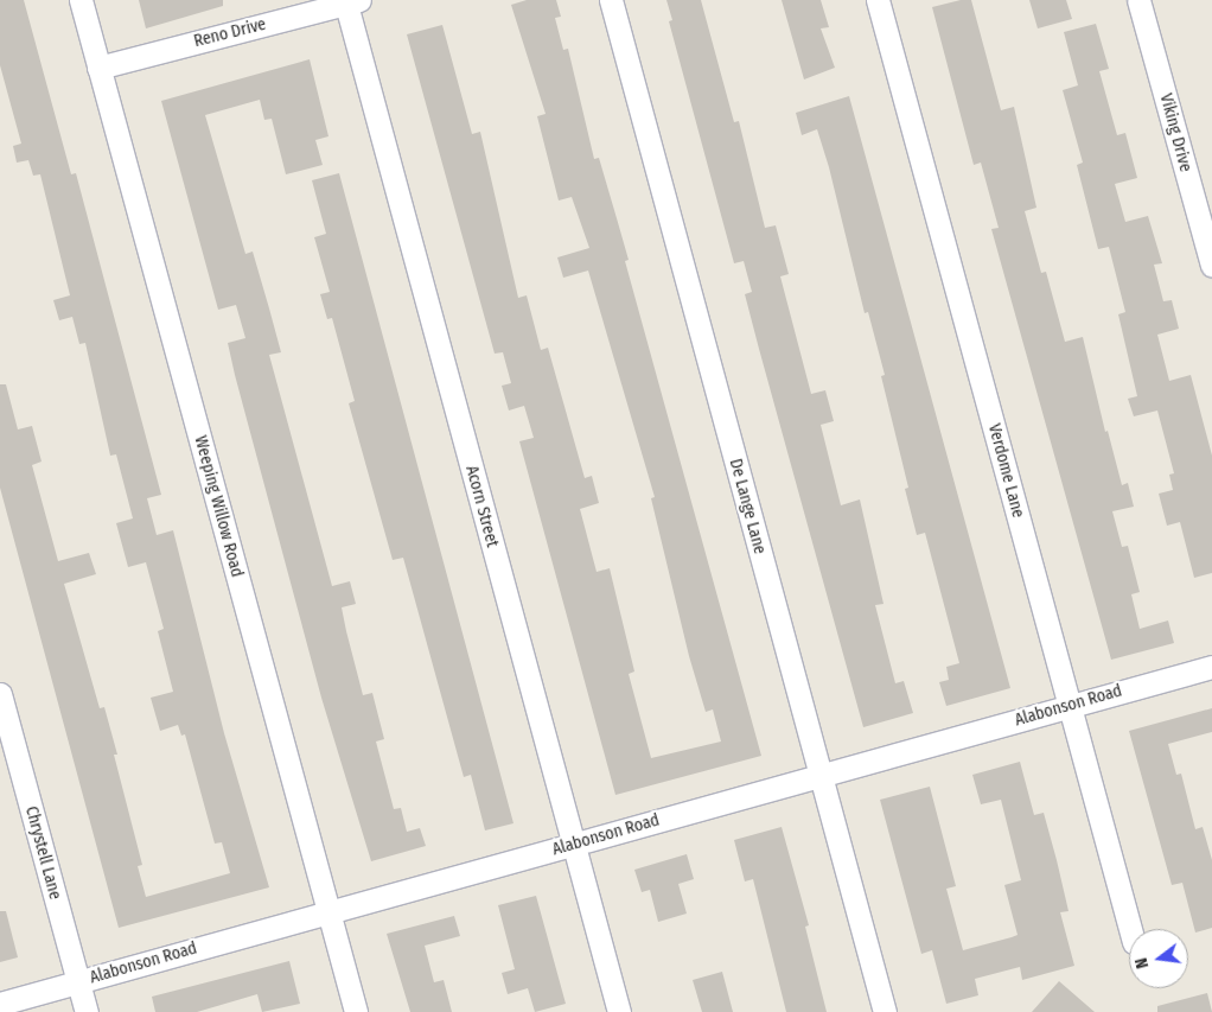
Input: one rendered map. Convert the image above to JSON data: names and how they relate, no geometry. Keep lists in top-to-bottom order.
{
  "streets": {
    "street": [
      "Reno Drive",
      "Viking Drive",
      "Verdome Lane",
      "Weeping Willow Road",
      "Acorn Street",
      "De Lange Lane",
      "Alabonson Road",
      "Chrystell Lane"
    ]
  },
  "crossings": [
    ["Reno Drive", "Weeping Willow Road"],
    ["Reno Drive", "Acorn Street"],
    ["Verdome Lane", "Alabonson Road"],
    ["Weeping Willow Road", "Alabonson Road"],
    ["Acorn Street", "Alabonson Road"],
    ["De Lange Lane", "Alabonson Road"],
    ["Alabonson Road", "Chrystell Lane"]
  ],
  "north": "left"
}
